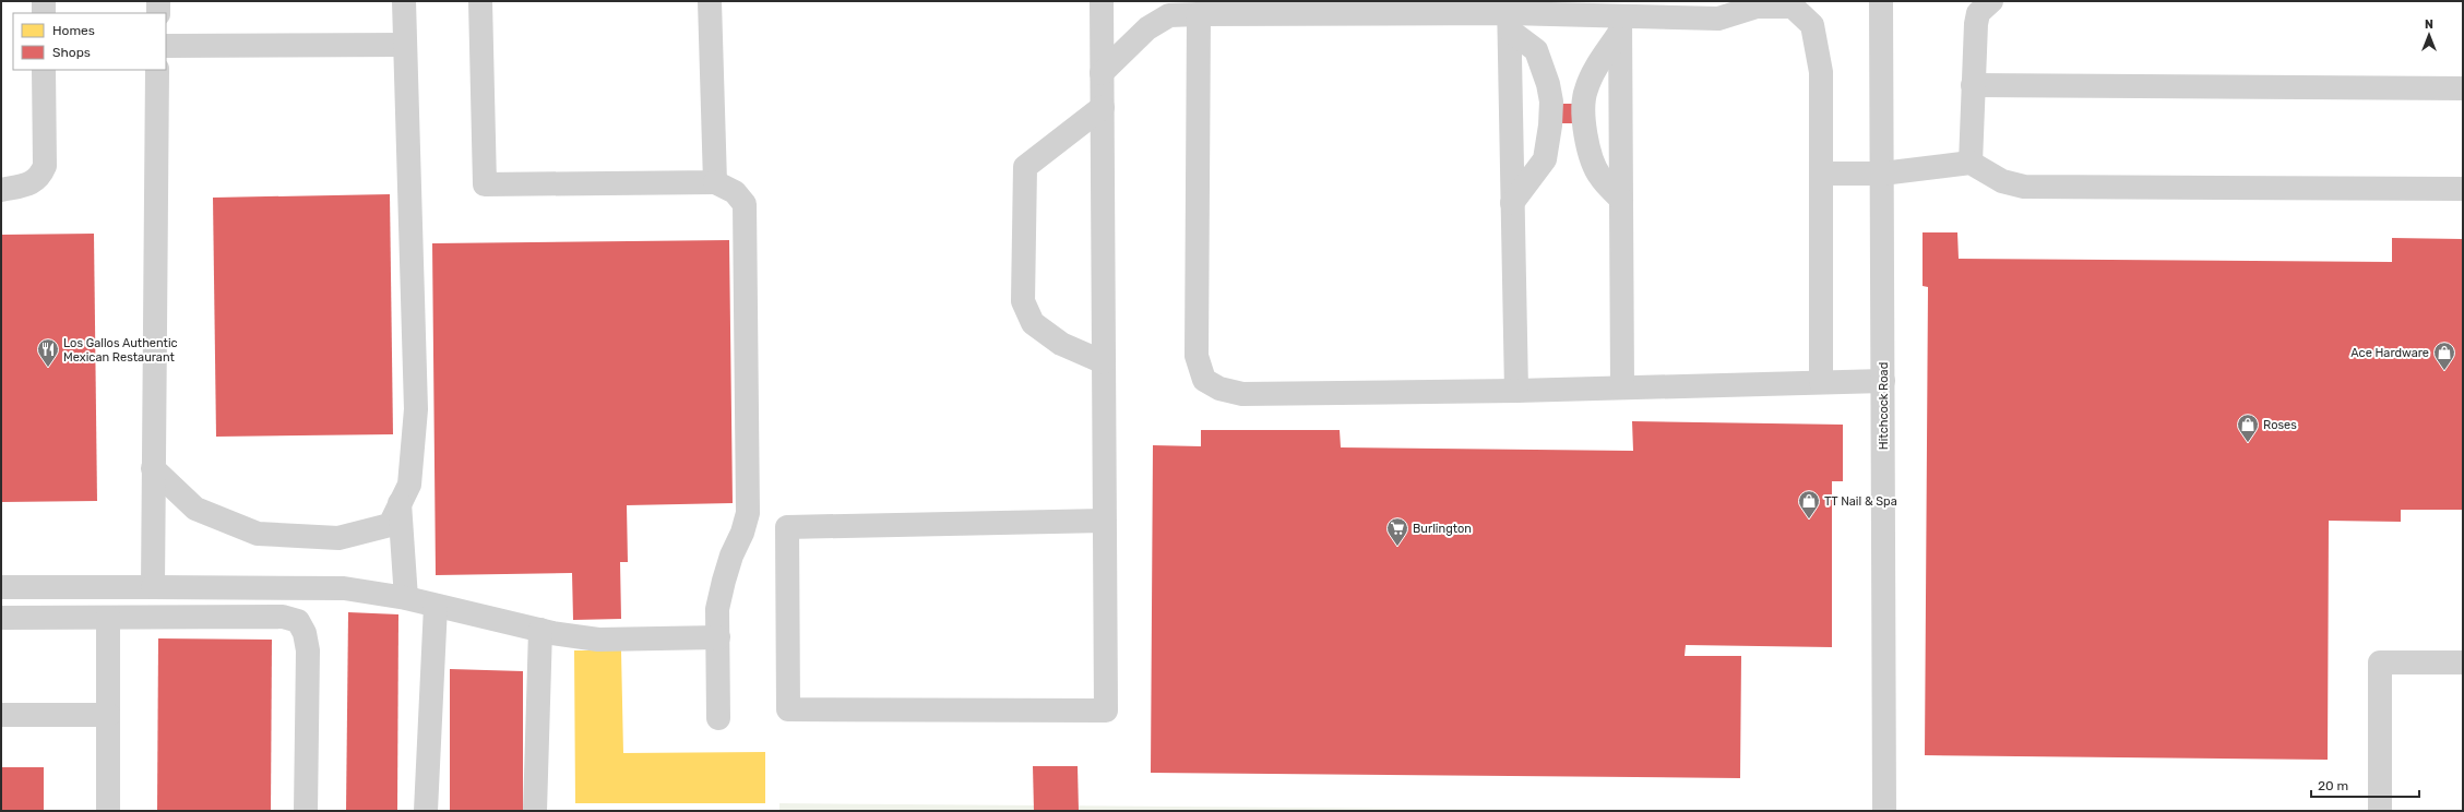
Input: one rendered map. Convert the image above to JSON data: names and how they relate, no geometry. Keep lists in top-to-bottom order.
{
  "streets": {
    "street": ["Hitchcock Road"]
  },
  "places": {
    "restaurant": ["Los Gallos Authentic Mexican Restaurant"],
    "shop": ["Ace Hardware", "Roses", "TT Nail & Spa"],
    "supermarket": ["Burlington"]
  },
  "legend": ["Homes", "Shops"],
  "scale_bar": "20 m",
  "north": "top"
}
